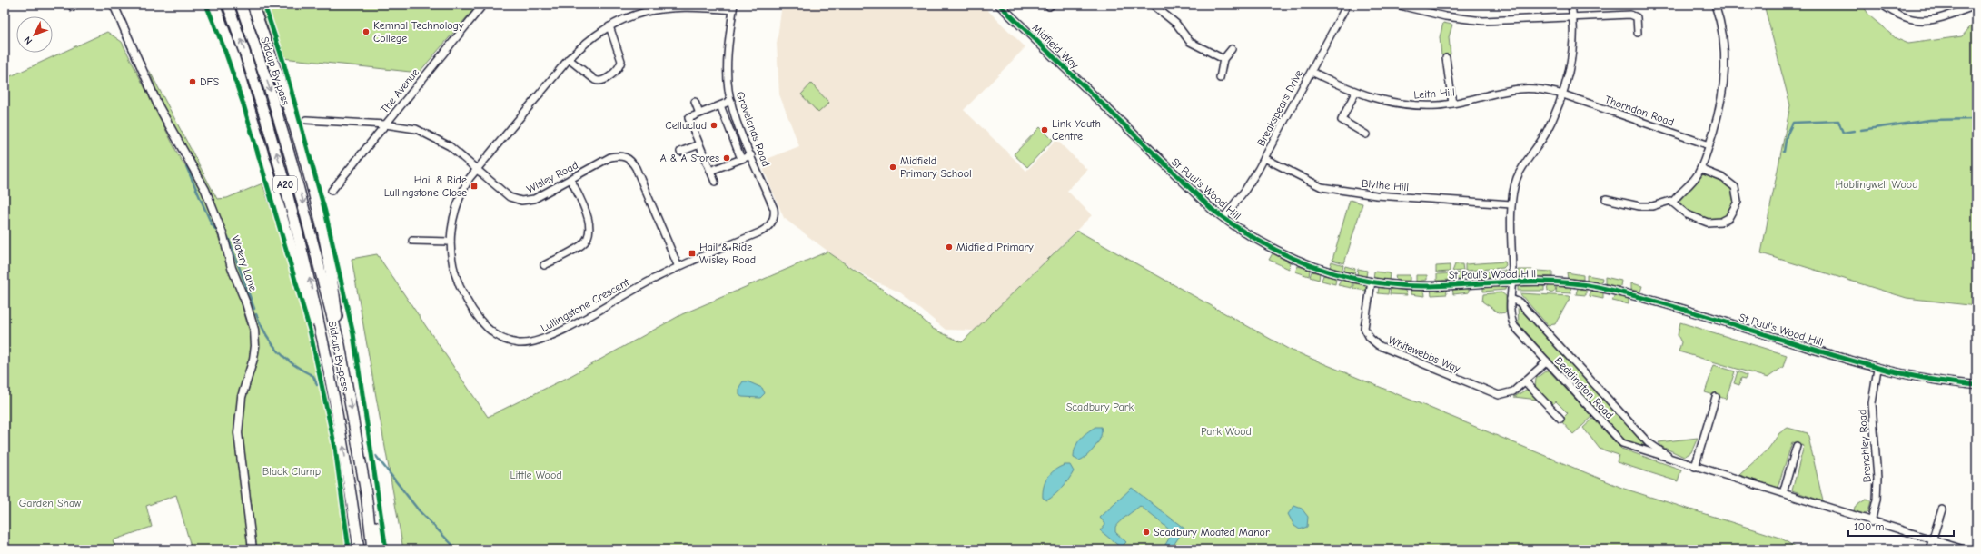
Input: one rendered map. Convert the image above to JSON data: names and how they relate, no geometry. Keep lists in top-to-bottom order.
{
  "streets": {
    "highway": ["Sidcup By-pass", "A20"],
    "street": [
      "Midfield Way",
      "The Avenue",
      "Leith Hill",
      "Breakspears Drive",
      "Thorndon Road",
      "Grovelands Road",
      "Wisley Road",
      "Blythe Hill",
      "St Paul's Wood Hill",
      "Watery Lane",
      "Lullingstone Crescent",
      "Whitewebbs Way",
      "Beddington Road",
      "Brenchley Road"
    ]
  },
  "crossings": [
    ["Midfield Way", "St Paul's Wood Hill"],
    ["Sidcup By-pass", "A20"],
    ["The Avenue", "Wisley Road"],
    ["Leith Hill", "Breakspears Drive"],
    ["Leith Hill", "Thorndon Road"],
    ["Leith Hill", "Beddington Road"],
    ["Breakspears Drive", "Blythe Hill"],
    ["Breakspears Drive", "St Paul's Wood Hill"],
    ["Thorndon Road", "Beddington Road"],
    ["Grovelands Road", "Lullingstone Crescent"],
    ["Wisley Road", "Lullingstone Crescent"],
    ["Blythe Hill", "Beddington Road"],
    ["St Paul's Wood Hill", "Whitewebbs Way"],
    ["St Paul's Wood Hill", "Beddington Road"],
    ["St Paul's Wood Hill", "Brenchley Road"],
    ["Whitewebbs Way", "Beddington Road"],
    ["Beddington Road", "Brenchley Road"]
  ],
  "parks": [
    "Hoblingwell Wood",
    "Scadbury Park",
    "Park Wood",
    "Black Clump",
    "Little Wood",
    "Garden Shaw"
  ],
  "places": {
    "other": [
      "Kemnal Technology College",
      "DFS",
      "Celluclad",
      "Link Youth Centre",
      "A & A Stores",
      "Midfield Primary School",
      "Midfield Primary",
      "Scadbury Moated Manor"
    ],
    "transit": ["Hail & Ride Lullingstone Close", "Hail & Ride Wisley Road"]
  },
  "scale_bar": "100 m",
  "north": "bottom left"
}
